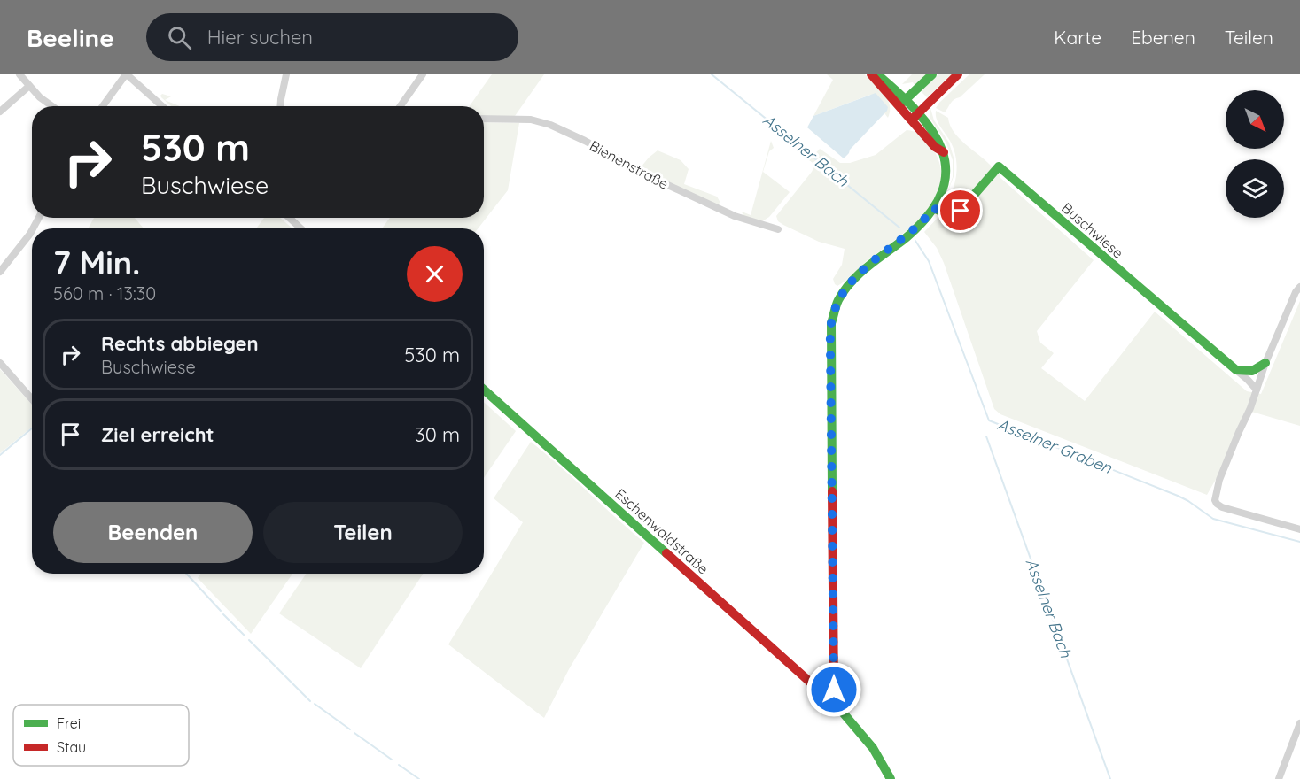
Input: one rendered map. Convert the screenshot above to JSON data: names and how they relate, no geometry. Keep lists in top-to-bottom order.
{
  "streets": {
    "main road": ["Buschwiese", "Eschenwaldstraße"],
    "street": ["Bienenstraße"]
  },
  "water": ["Asselner Bach", "Asselner Graben"],
  "legend": ["Frei", "Stau"],
  "north": "bottom right",
  "page": {
    "header": "Beeline",
    "search": "Hier suchen",
    "nav": ["Karte", "Ebenen", "Teilen"],
    "turn": ["530 m", "Buschwiese"],
    "heading": ["7 Min.", "560 m · 13:30"],
    "list": [
      {
        "name": "Rechts abbiegen",
        "note": "Buschwiese",
        "value": "530 m"
      },
      {
        "name": "Ziel erreicht",
        "value": "30 m"
      }
    ],
    "buttons": ["Beenden", "Teilen"]
  }
}
